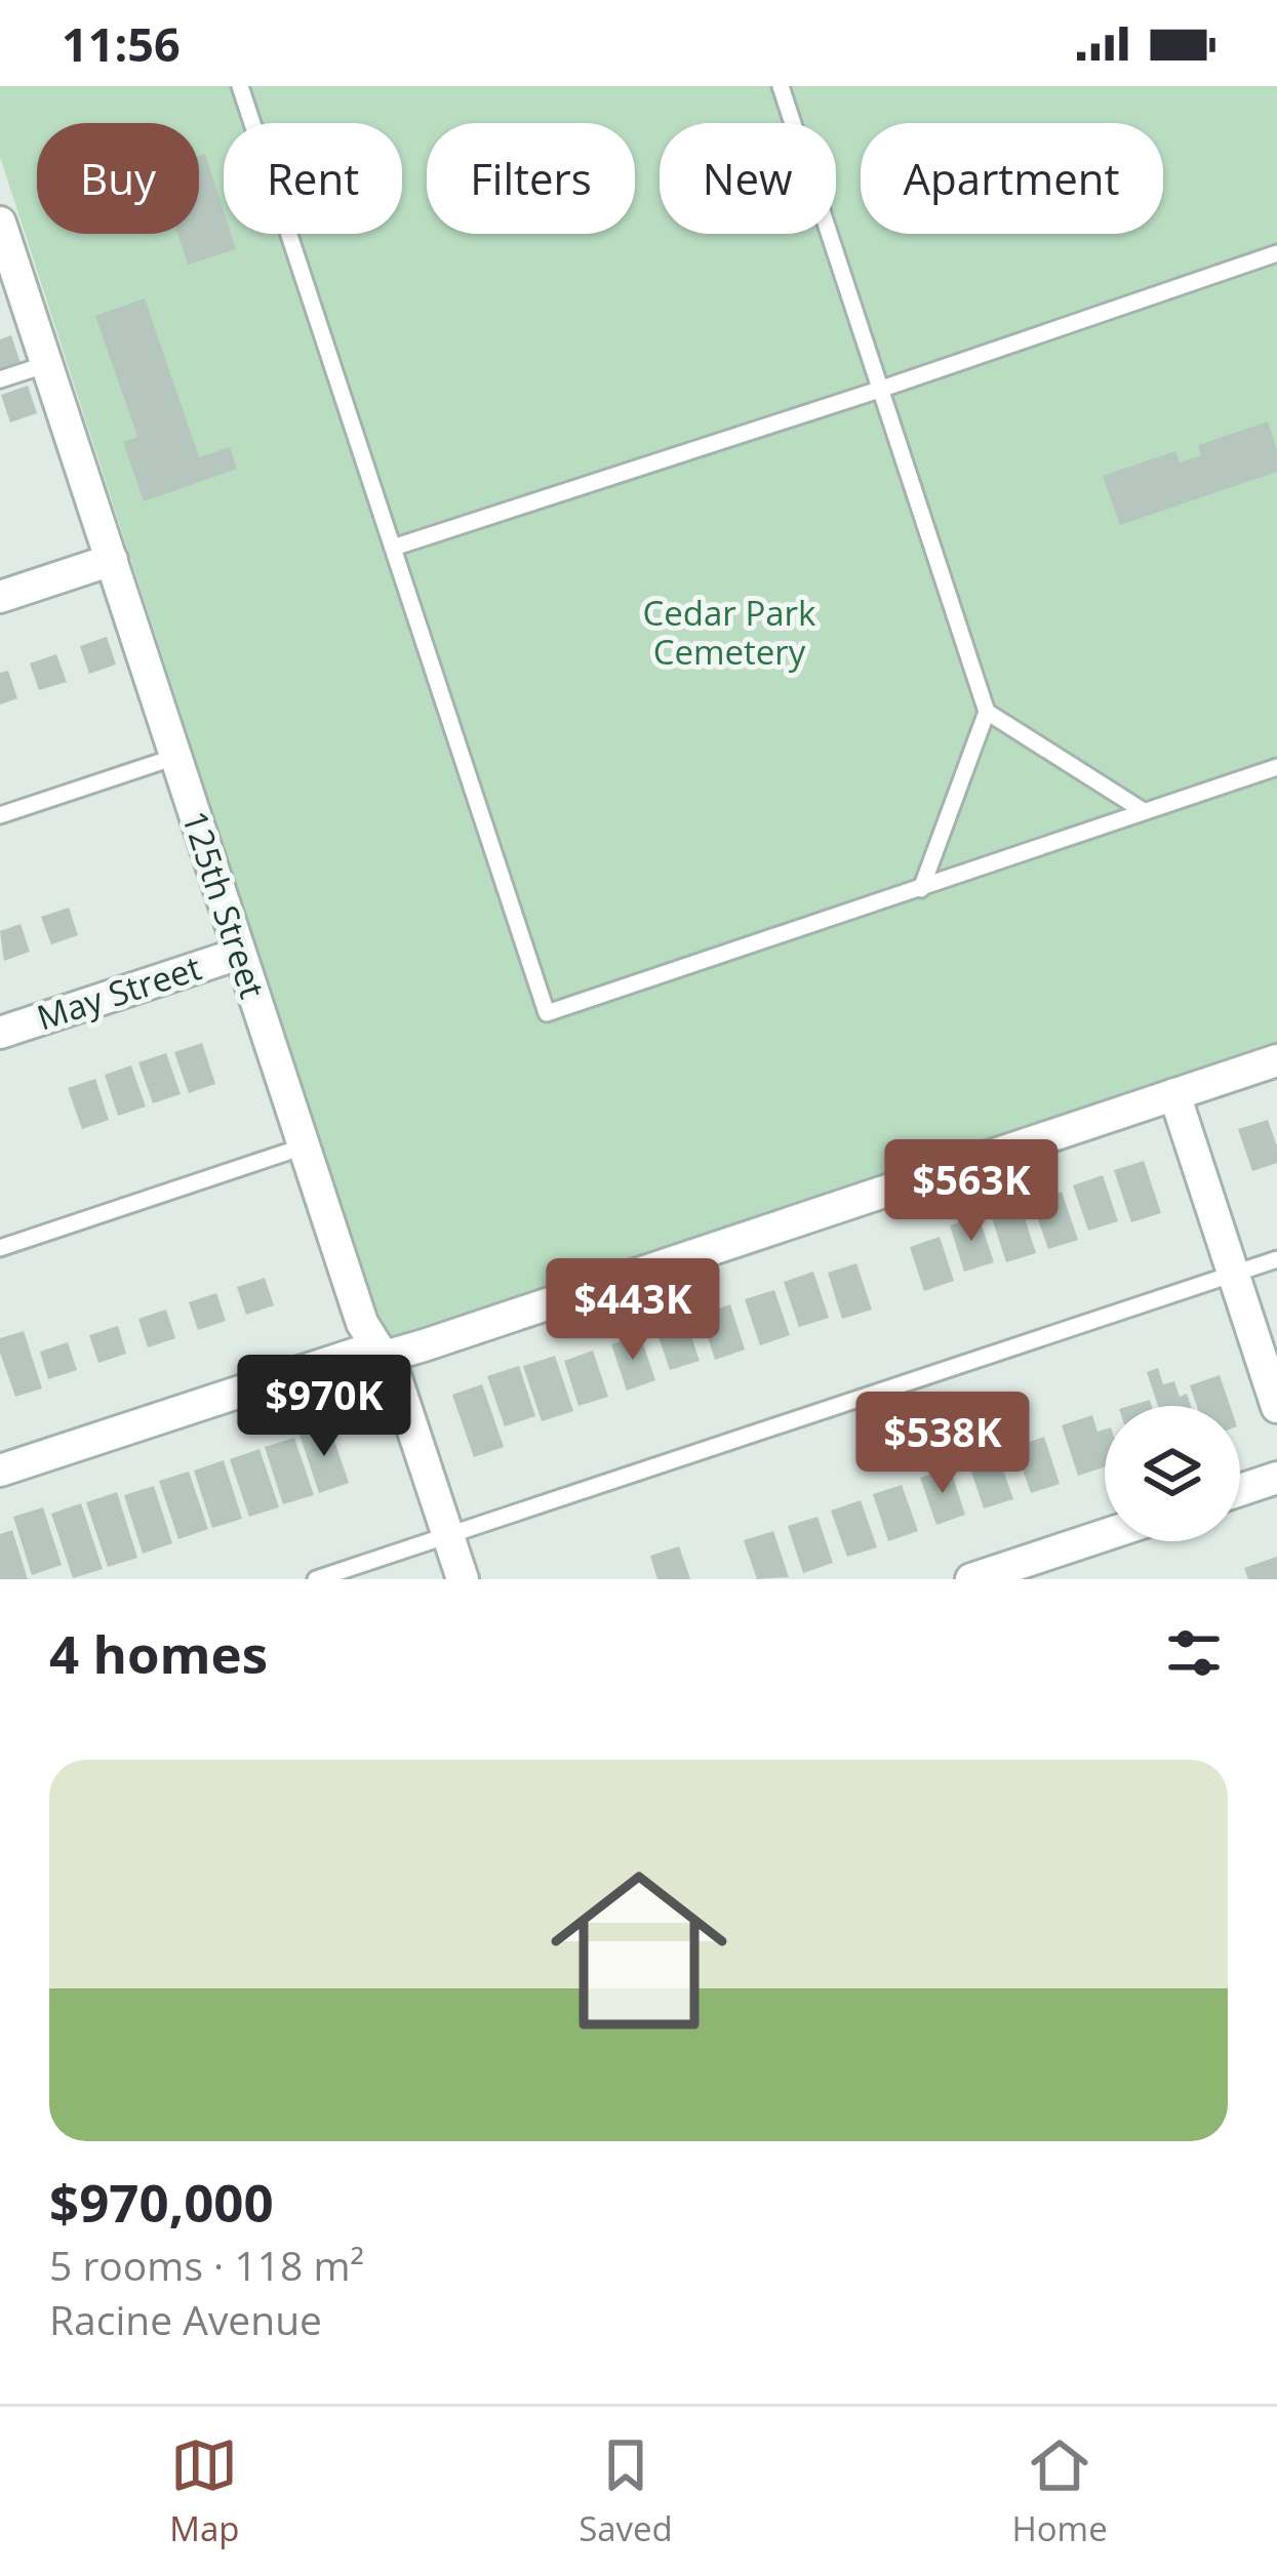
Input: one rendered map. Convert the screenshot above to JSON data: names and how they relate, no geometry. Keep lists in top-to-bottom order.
{
  "streets": {
    "street": ["125th Street", "May Street"]
  },
  "crossings": [
    ["125th Street", "May Street"]
  ],
  "parks": ["Cedar Park Cemetery"],
  "page": {
    "status": "11:56",
    "chip": [
      "Buy",
      "Rent",
      "Filters",
      "New",
      "Apartment"
    ],
    "price": [
      "$563K",
      "$443K",
      "$970K",
      "$538K"
    ],
    "heading": "4 homes",
    "list": [
      {
        "name": "$970,000",
        "note": "5 rooms · 118 m² · Racine Avenue"
      }
    ],
    "tabs": ["Map", "Saved", "Home"]
  }
}
